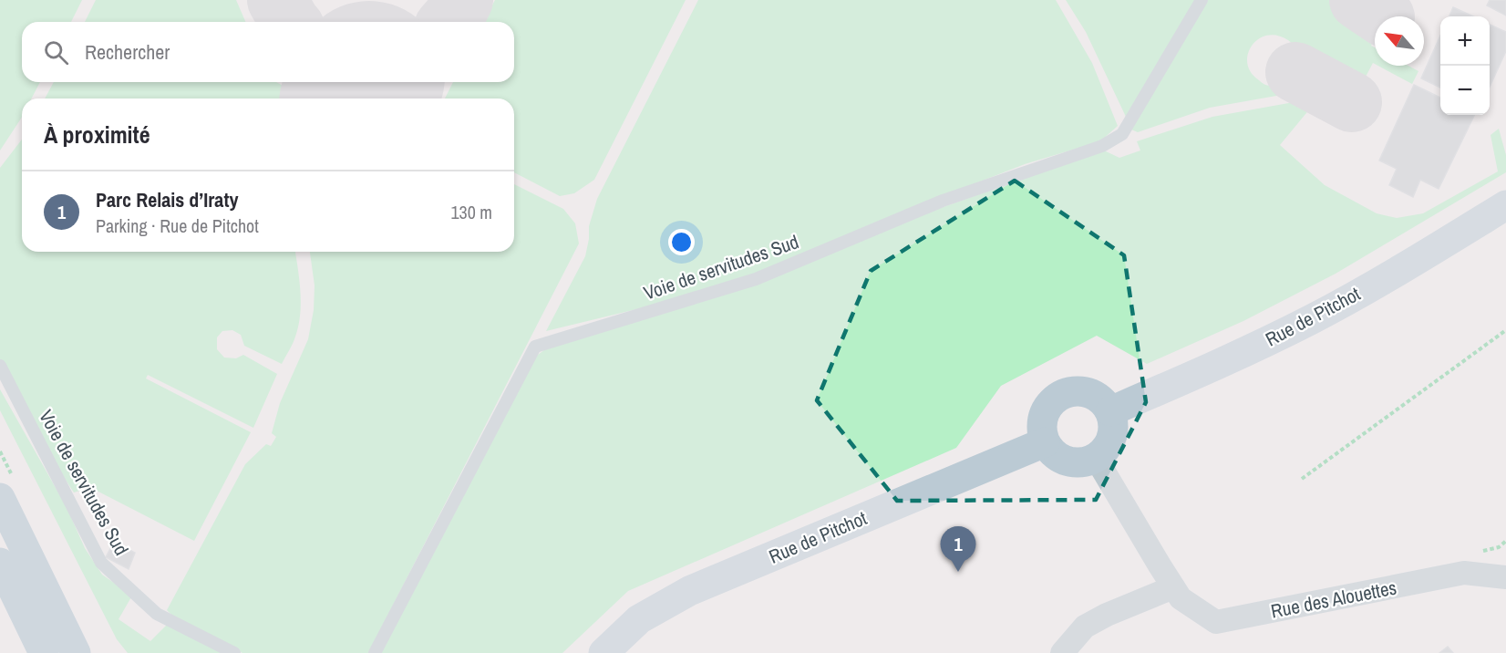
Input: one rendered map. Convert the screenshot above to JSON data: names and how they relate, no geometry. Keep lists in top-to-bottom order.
{
  "streets": {
    "street": ["Rue de Pitchot", "Rue des Alouettes"],
    "lane": ["Voie de servitudes Sud"]
  },
  "north": "top left",
  "page": {
    "map_buttons": ["+", "−"],
    "search": "Rechercher",
    "heading": "À proximité",
    "list": [
      {
        "mark": "1",
        "name": "Parc Relais d’Iraty",
        "note": "Parking · Rue de Pitchot",
        "value": "130 m"
      }
    ],
    "pins": "1"
  }
}
